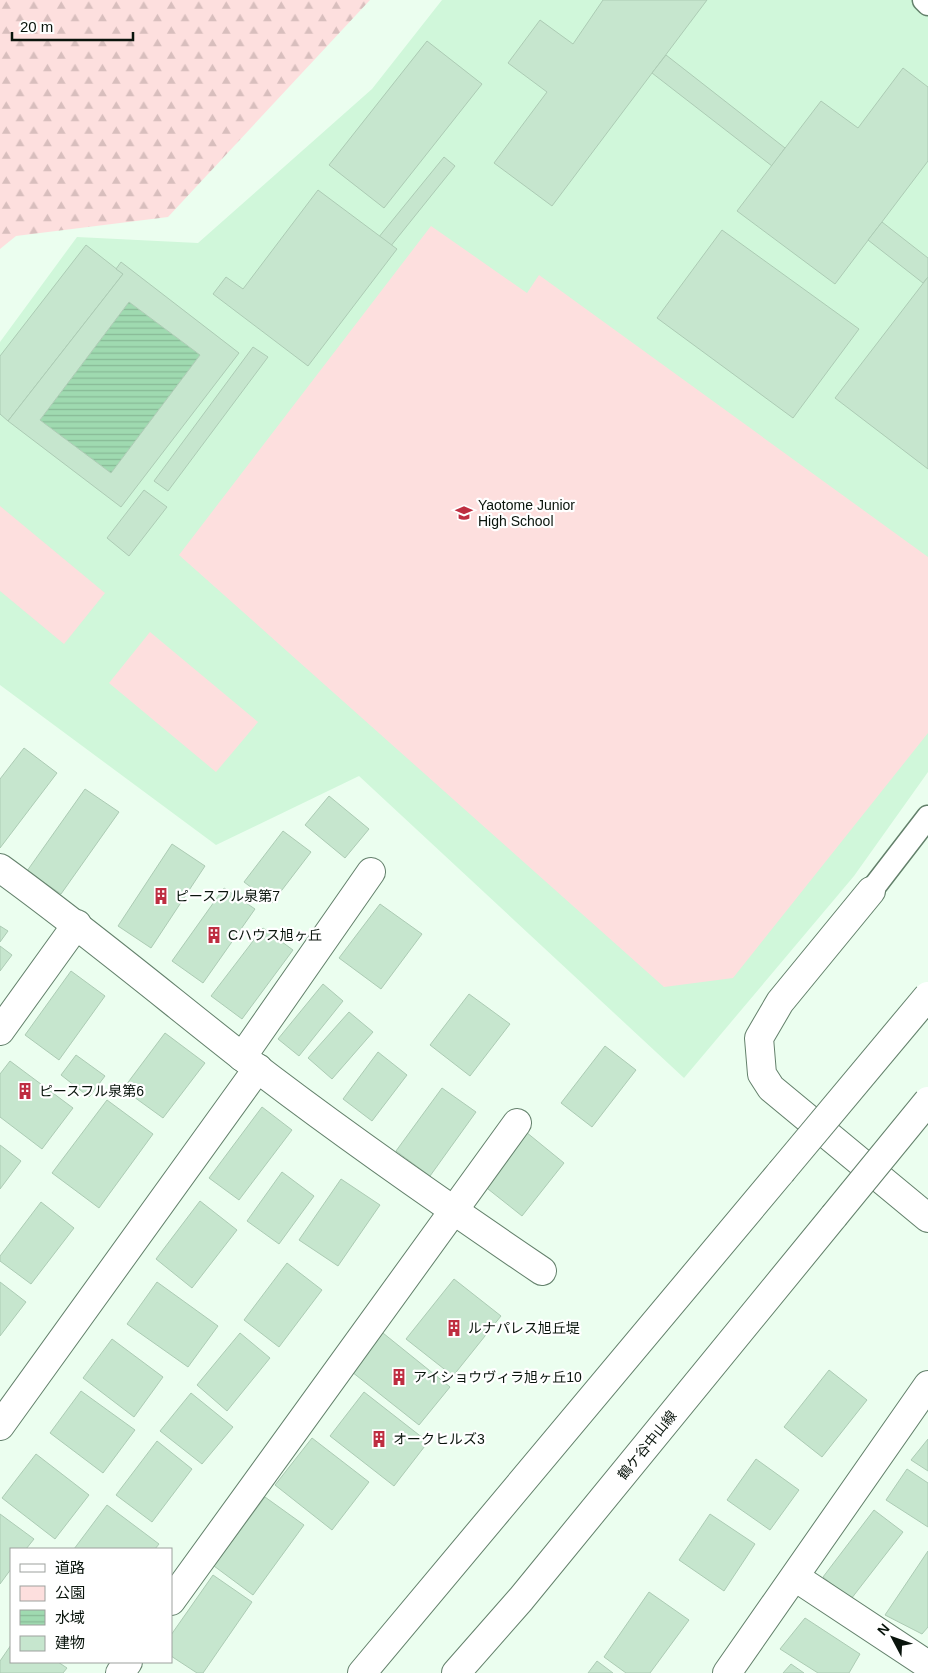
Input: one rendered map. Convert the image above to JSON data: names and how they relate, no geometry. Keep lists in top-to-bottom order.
{
  "streets": {
    "street": ["鶴ケ谷中山線"]
  },
  "places": {
    "school or university": ["Yaotome Junior High School"],
    "building": [
      "ピースフル泉第7",
      "Cハウス旭ヶ丘",
      "ピースフル泉第6",
      "ルナパレス旭丘堤",
      "アイショウヴィラ旭ヶ丘10",
      "オークヒルズ3"
    ]
  },
  "legend": [
    "道路",
    "公園",
    "水域",
    "建物"
  ],
  "scale_bar": "20 m",
  "north": "top left"
}
